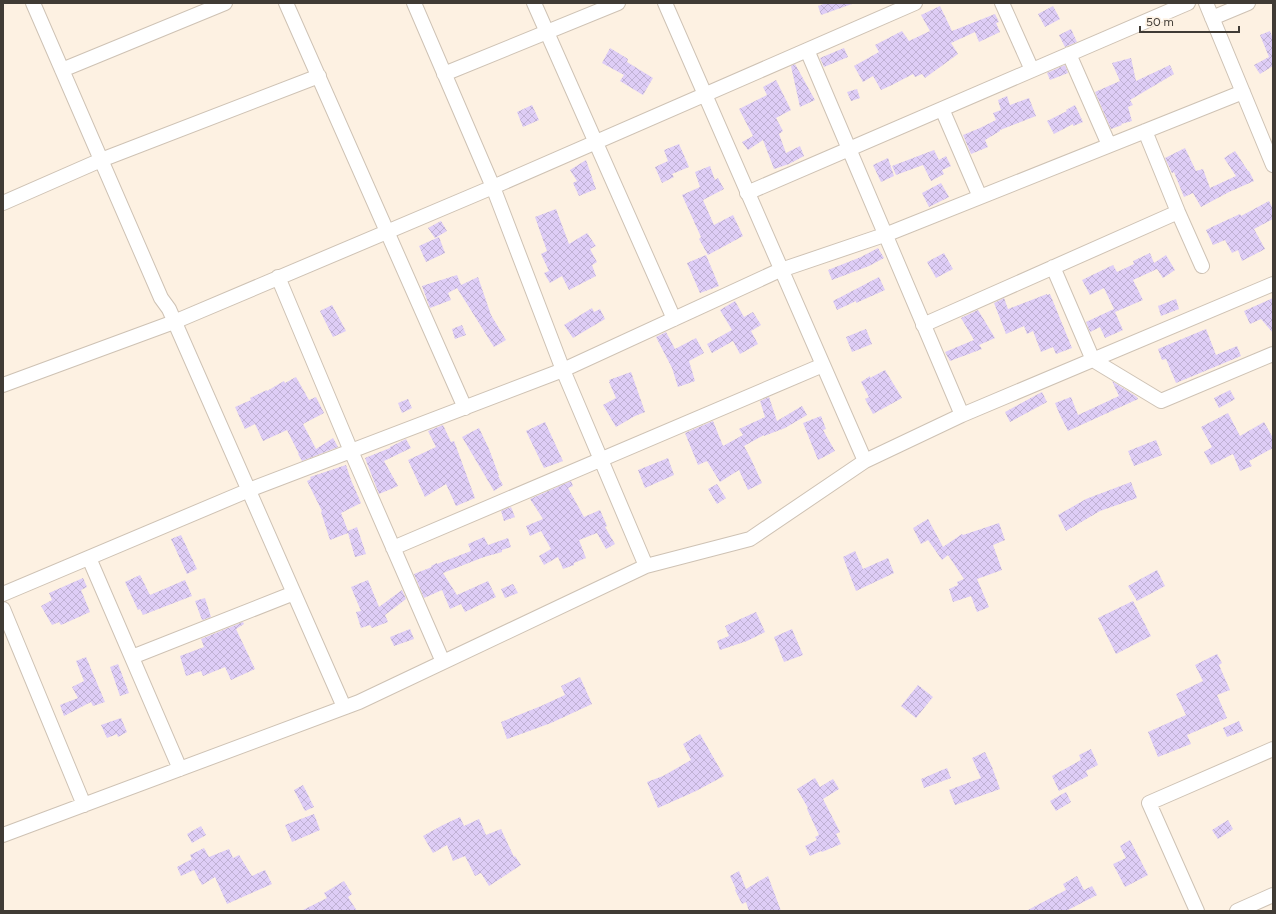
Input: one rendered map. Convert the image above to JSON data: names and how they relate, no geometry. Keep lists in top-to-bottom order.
{
  "scale_bar": "50 m"
}
